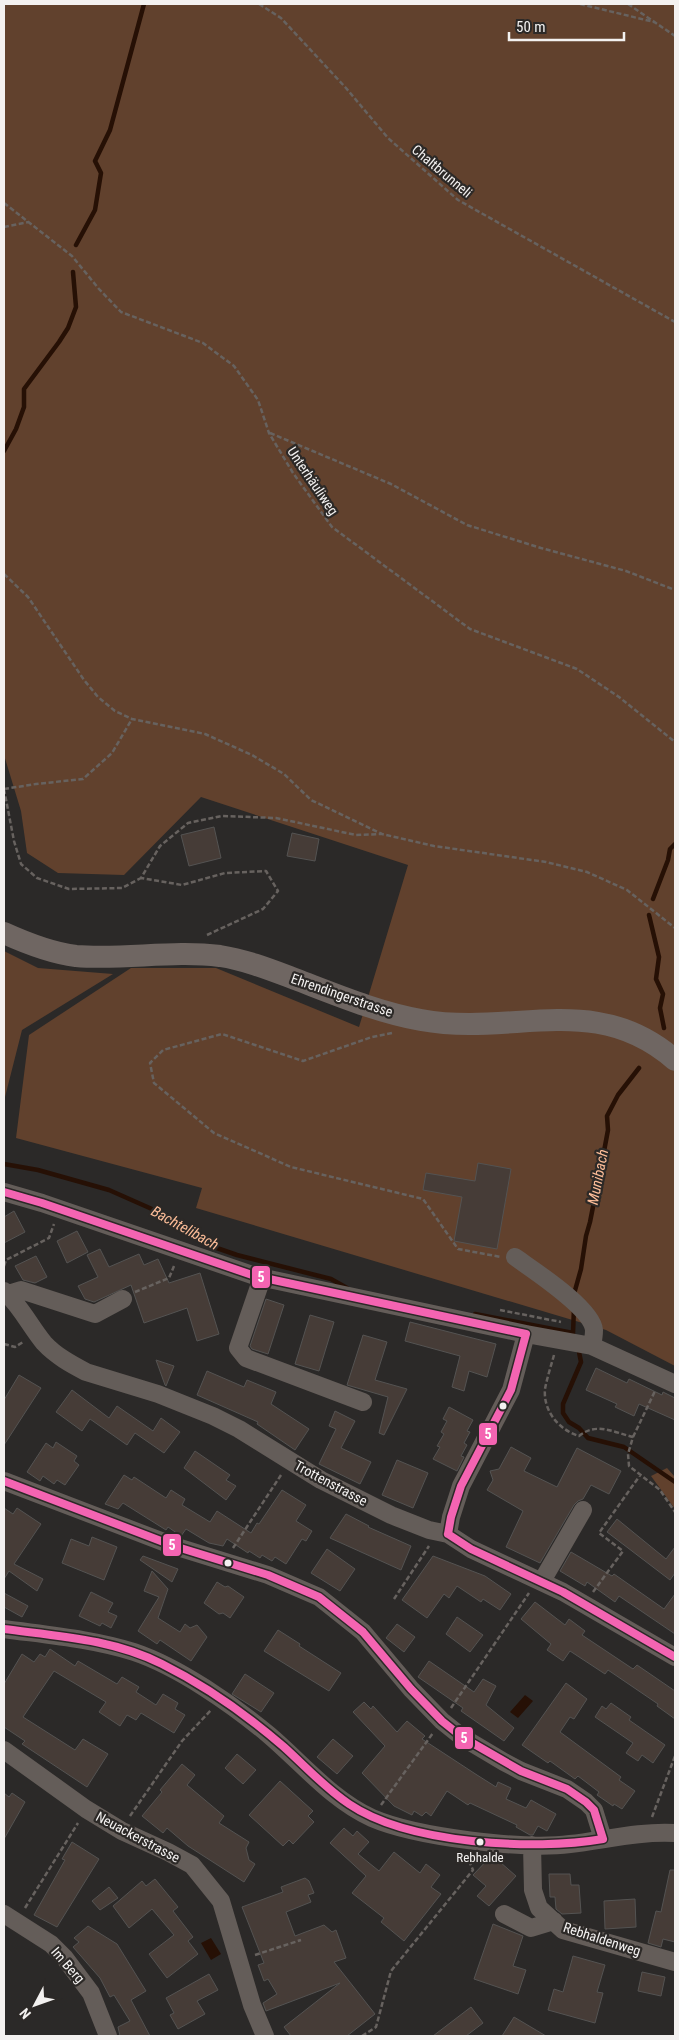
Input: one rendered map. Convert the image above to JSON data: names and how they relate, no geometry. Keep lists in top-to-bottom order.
{
  "streets": {
    "main road": ["Ehrendingerstrasse"],
    "street": [
      "Trottenstrasse",
      "Neuackerstrasse",
      "Rebhaldenweg",
      "Im Berg"
    ],
    "path": ["Chaltbrunneli", "Unterhäuliweg"]
  },
  "water": ["Munibach", "Bachtelibach"],
  "places": ["Rebhalde"],
  "lines": ["transit line 5"],
  "scale_bar": "50 m",
  "north": "bottom left"
}
